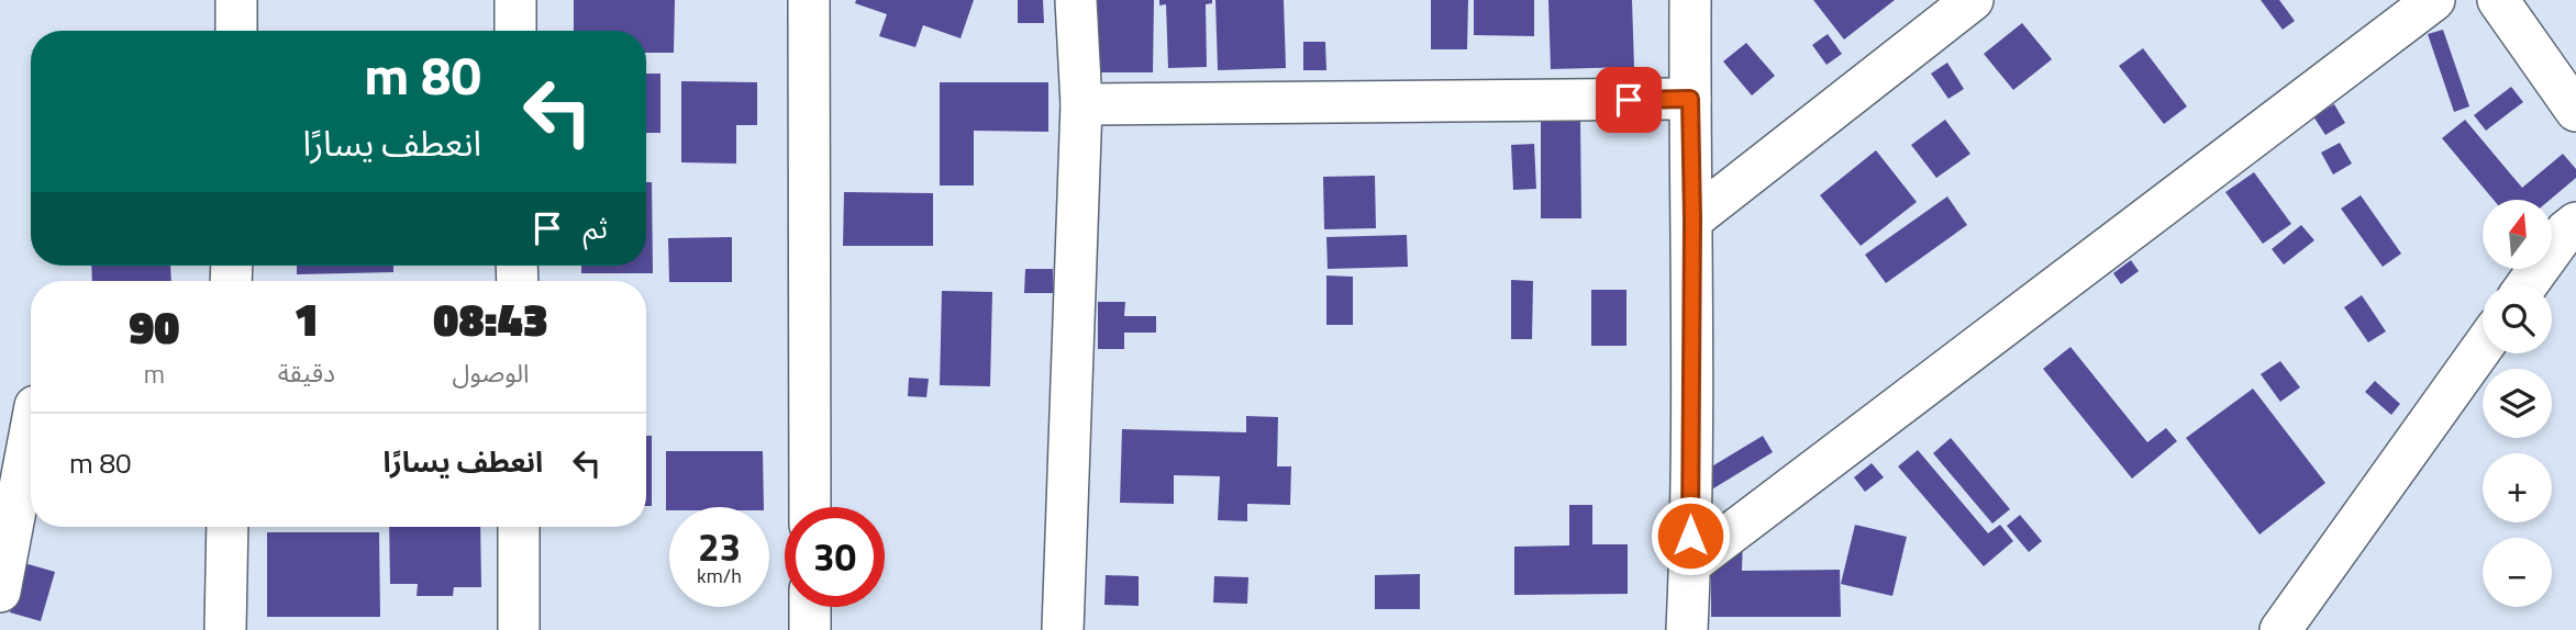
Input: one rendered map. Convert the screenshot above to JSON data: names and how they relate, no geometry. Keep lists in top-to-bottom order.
{
  "north": "top",
  "page": {
    "turn": ["80 m", "انعطف يسارًا"],
    "then": "ثم",
    "map_buttons": ["+", "−"],
    "eta": [
      "08:43",
      "الوصول",
      "1",
      "دقيقة",
      "90",
      "m"
    ],
    "list": [
      {
        "name": "انعطف يسارًا",
        "value": "80 m"
      }
    ],
    "speed": "23 km/h",
    "limit": "30"
  }
}
